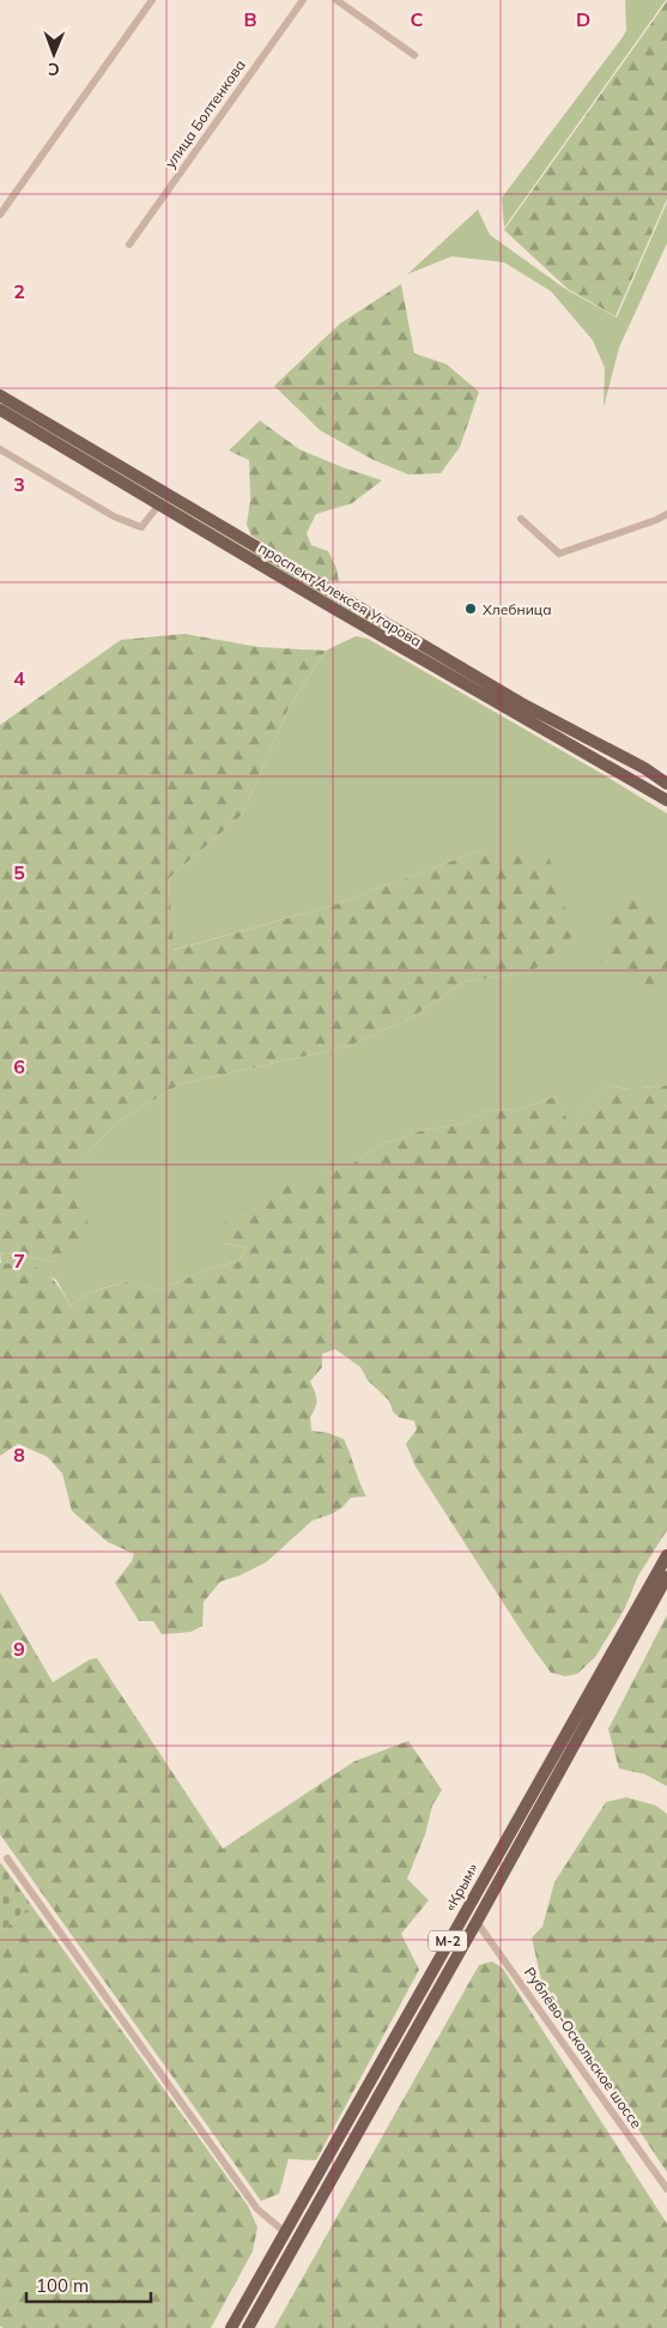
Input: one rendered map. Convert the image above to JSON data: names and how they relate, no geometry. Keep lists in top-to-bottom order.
{
  "streets": {
    "main road": ["проспект Алексея Угарова", "«Крым»", "М-2"],
    "street": ["улица Болтенкова", "Рублёво-Оскольское шоссе"]
  },
  "crossings": [
    ["«Крым»", "Рублёво-Оскольское шоссе"]
  ],
  "places": ["Хлебница"],
  "scale_bar": "100 m",
  "north": "bottom",
  "grid": {
    "columns": ["B", "C", "D"],
    "rows": [
      "2",
      "3",
      "4",
      "5",
      "6",
      "7",
      "8",
      "9"
    ]
  }
}
